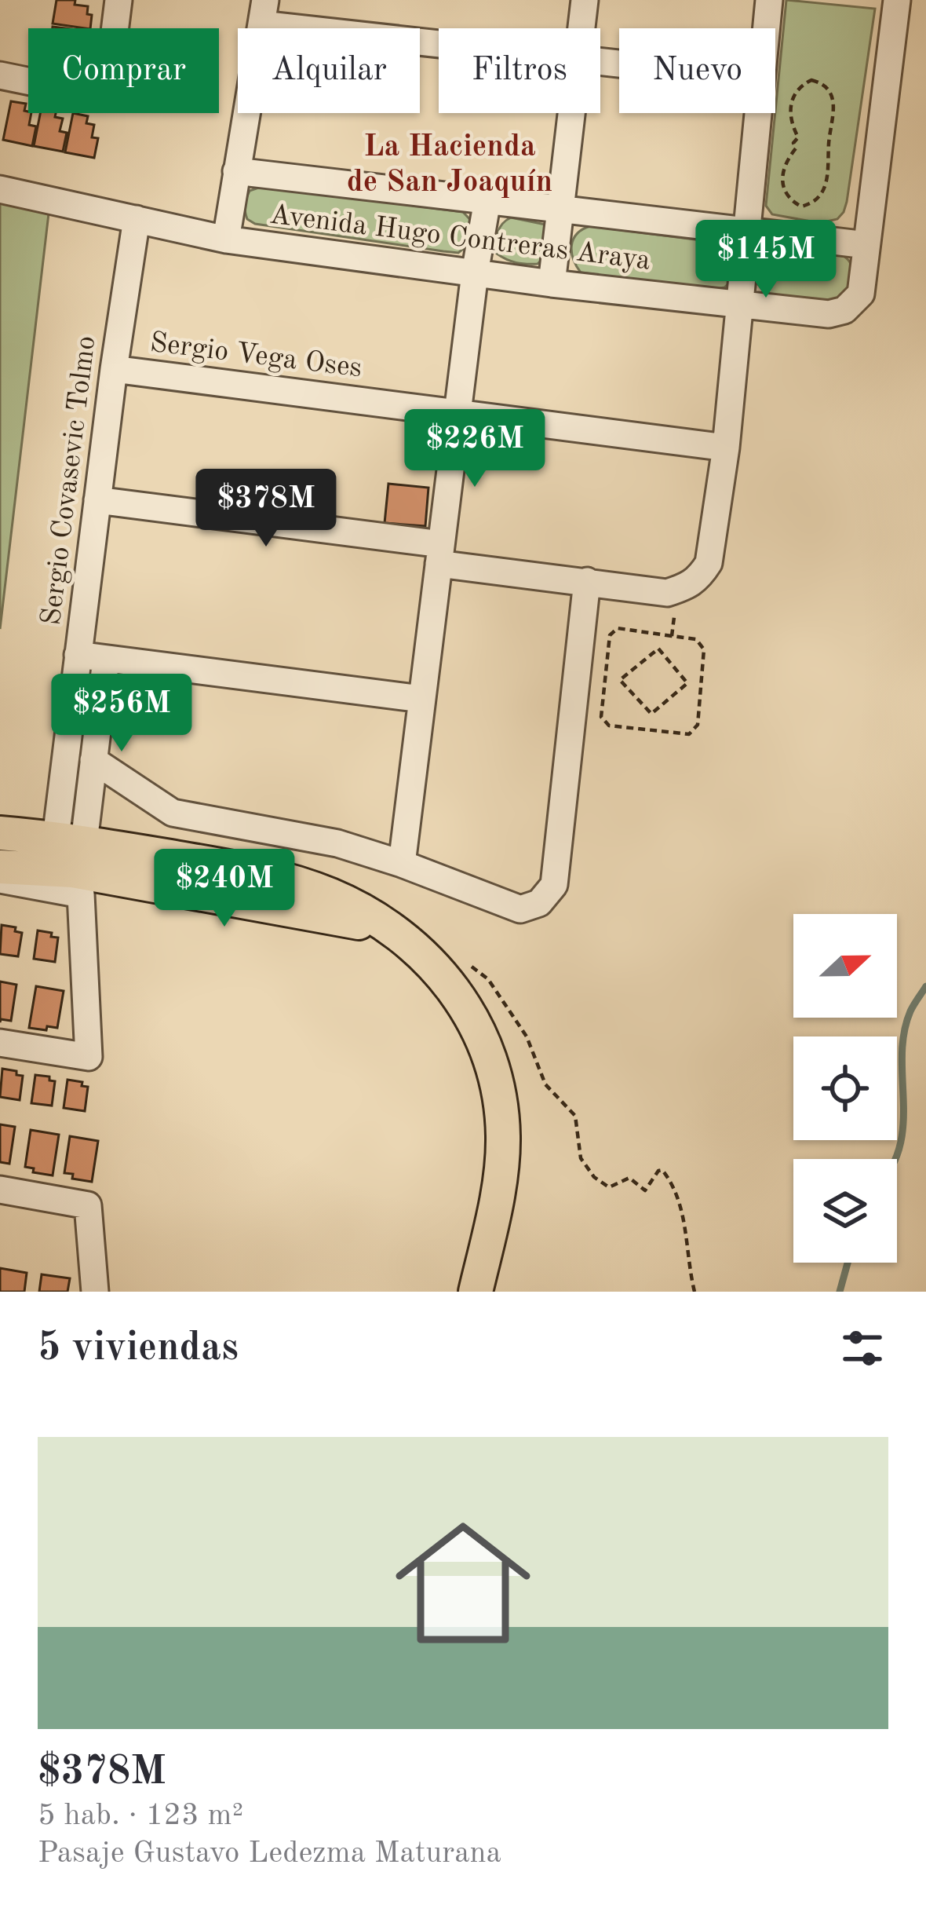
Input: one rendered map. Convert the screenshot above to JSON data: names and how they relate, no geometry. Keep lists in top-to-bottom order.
{
  "streets": {
    "street": ["Avenida Hugo Contreras Araya", "Sergio Vega Oses", "Sergio Covasevic Tolmo"]
  },
  "crossings": [
    ["Avenida Hugo Contreras Araya", "Sergio Covasevic Tolmo"],
    ["Sergio Vega Oses", "Sergio Covasevic Tolmo"]
  ],
  "districts": ["La Hacienda de San Joaquín"],
  "north": "right",
  "page": {
    "chip": [
      "Comprar",
      "Alquilar",
      "Filtros",
      "Nuevo"
    ],
    "price": [
      "$145M",
      "$226M",
      "$378M",
      "$256M",
      "$240M"
    ],
    "heading": "5 viviendas",
    "list": [
      {
        "name": "$378M",
        "note": "5 hab. · 123 m² · Pasaje Gustavo Ledezma Maturana"
      }
    ]
  }
}
